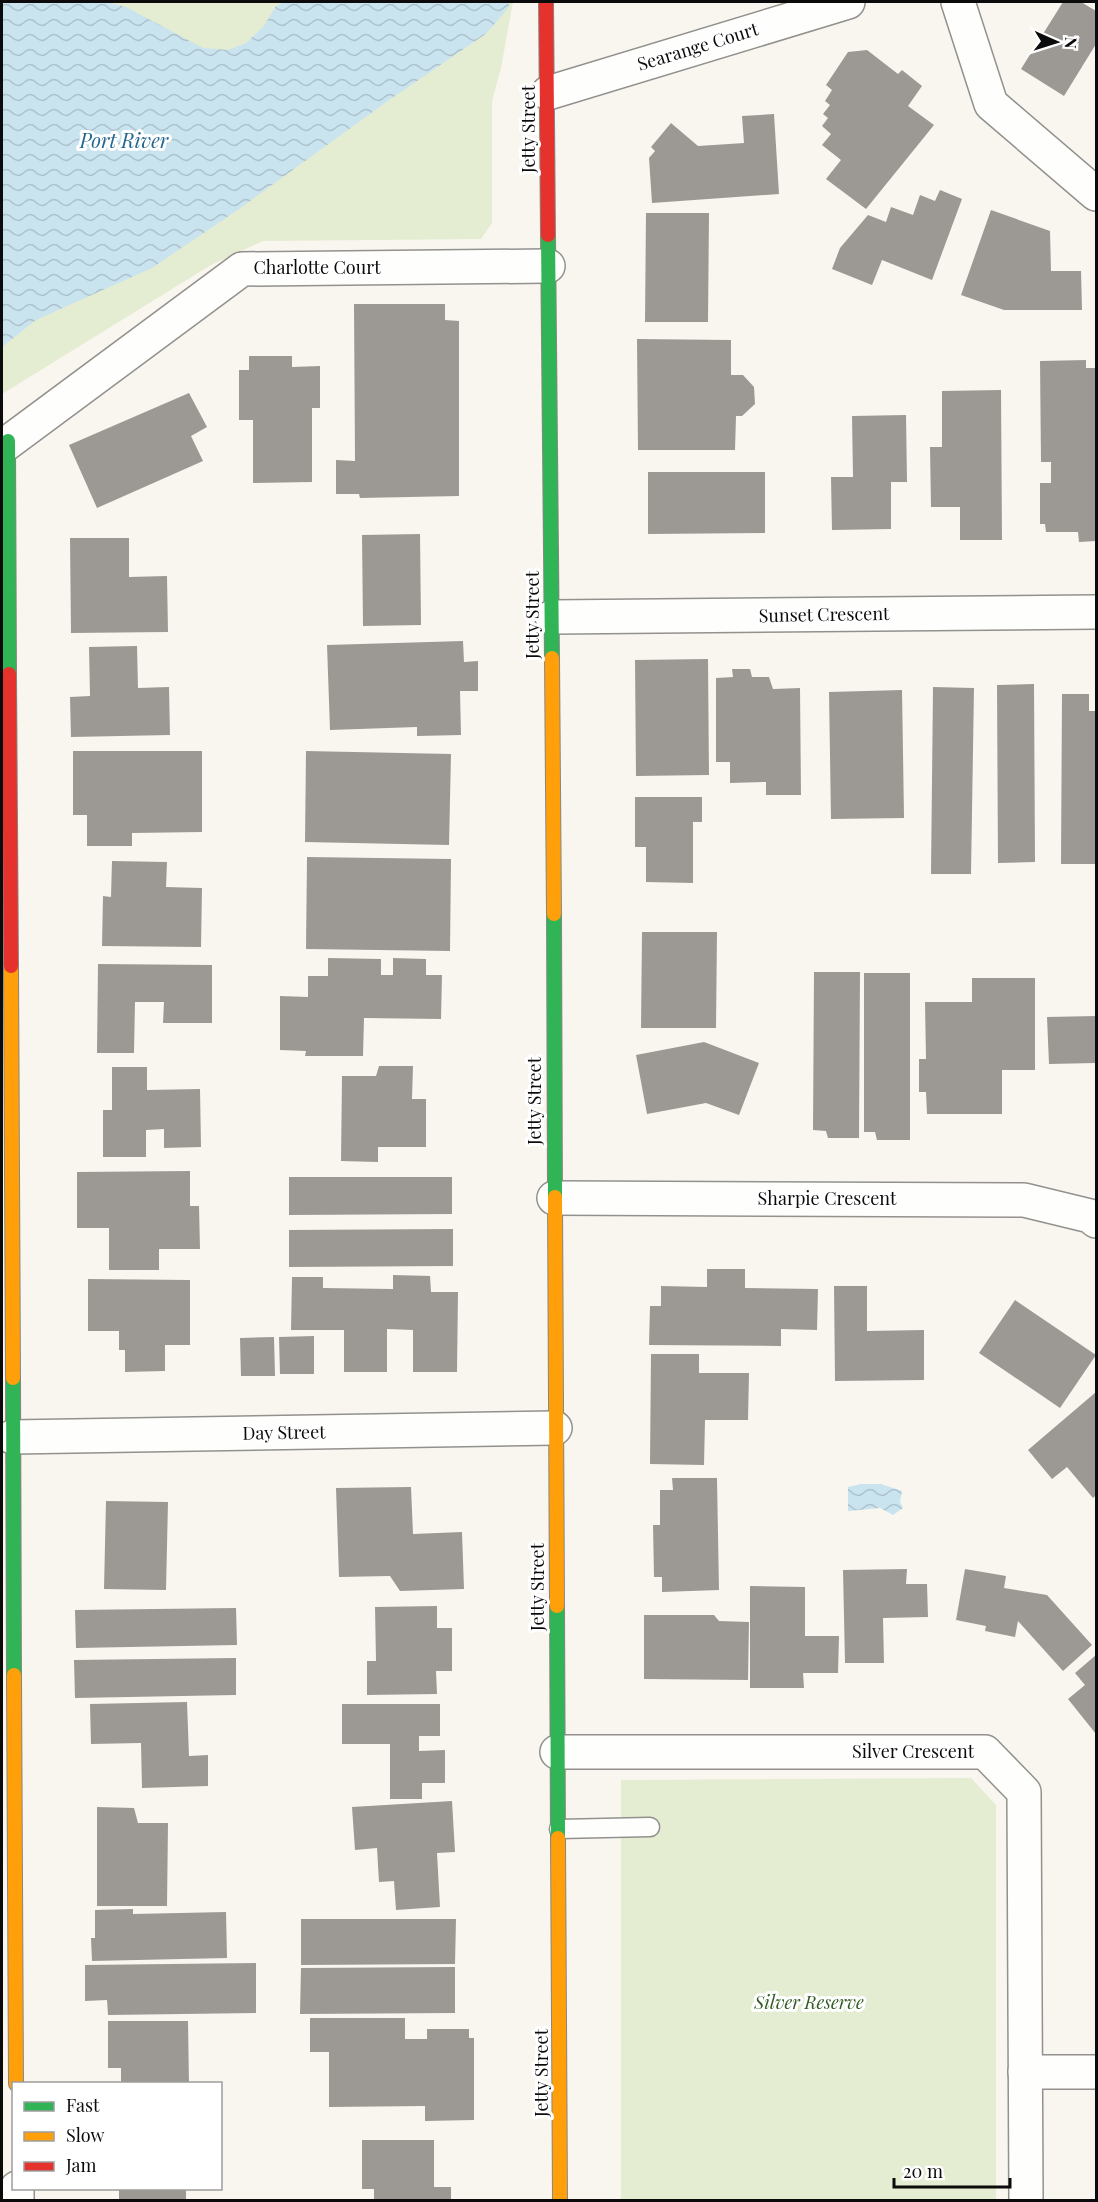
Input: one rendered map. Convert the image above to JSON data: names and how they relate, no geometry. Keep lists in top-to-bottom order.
{
  "streets": {
    "street": [
      "Searange Court",
      "Jetty Street",
      "Charlotte Court",
      "Sunset Crescent",
      "Sharpie Crescent",
      "Day Street",
      "Silver Crescent"
    ]
  },
  "crossings": [
    ["Searange Court", "Jetty Street"],
    ["Jetty Street", "Charlotte Court"],
    ["Jetty Street", "Sunset Crescent"],
    ["Jetty Street", "Sharpie Crescent"],
    ["Jetty Street", "Day Street"],
    ["Jetty Street", "Silver Crescent"]
  ],
  "water": ["Port River"],
  "parks": ["Silver Reserve"],
  "legend": ["Fast", "Slow", "Jam"],
  "scale_bar": "20 m",
  "north": "right"
}
